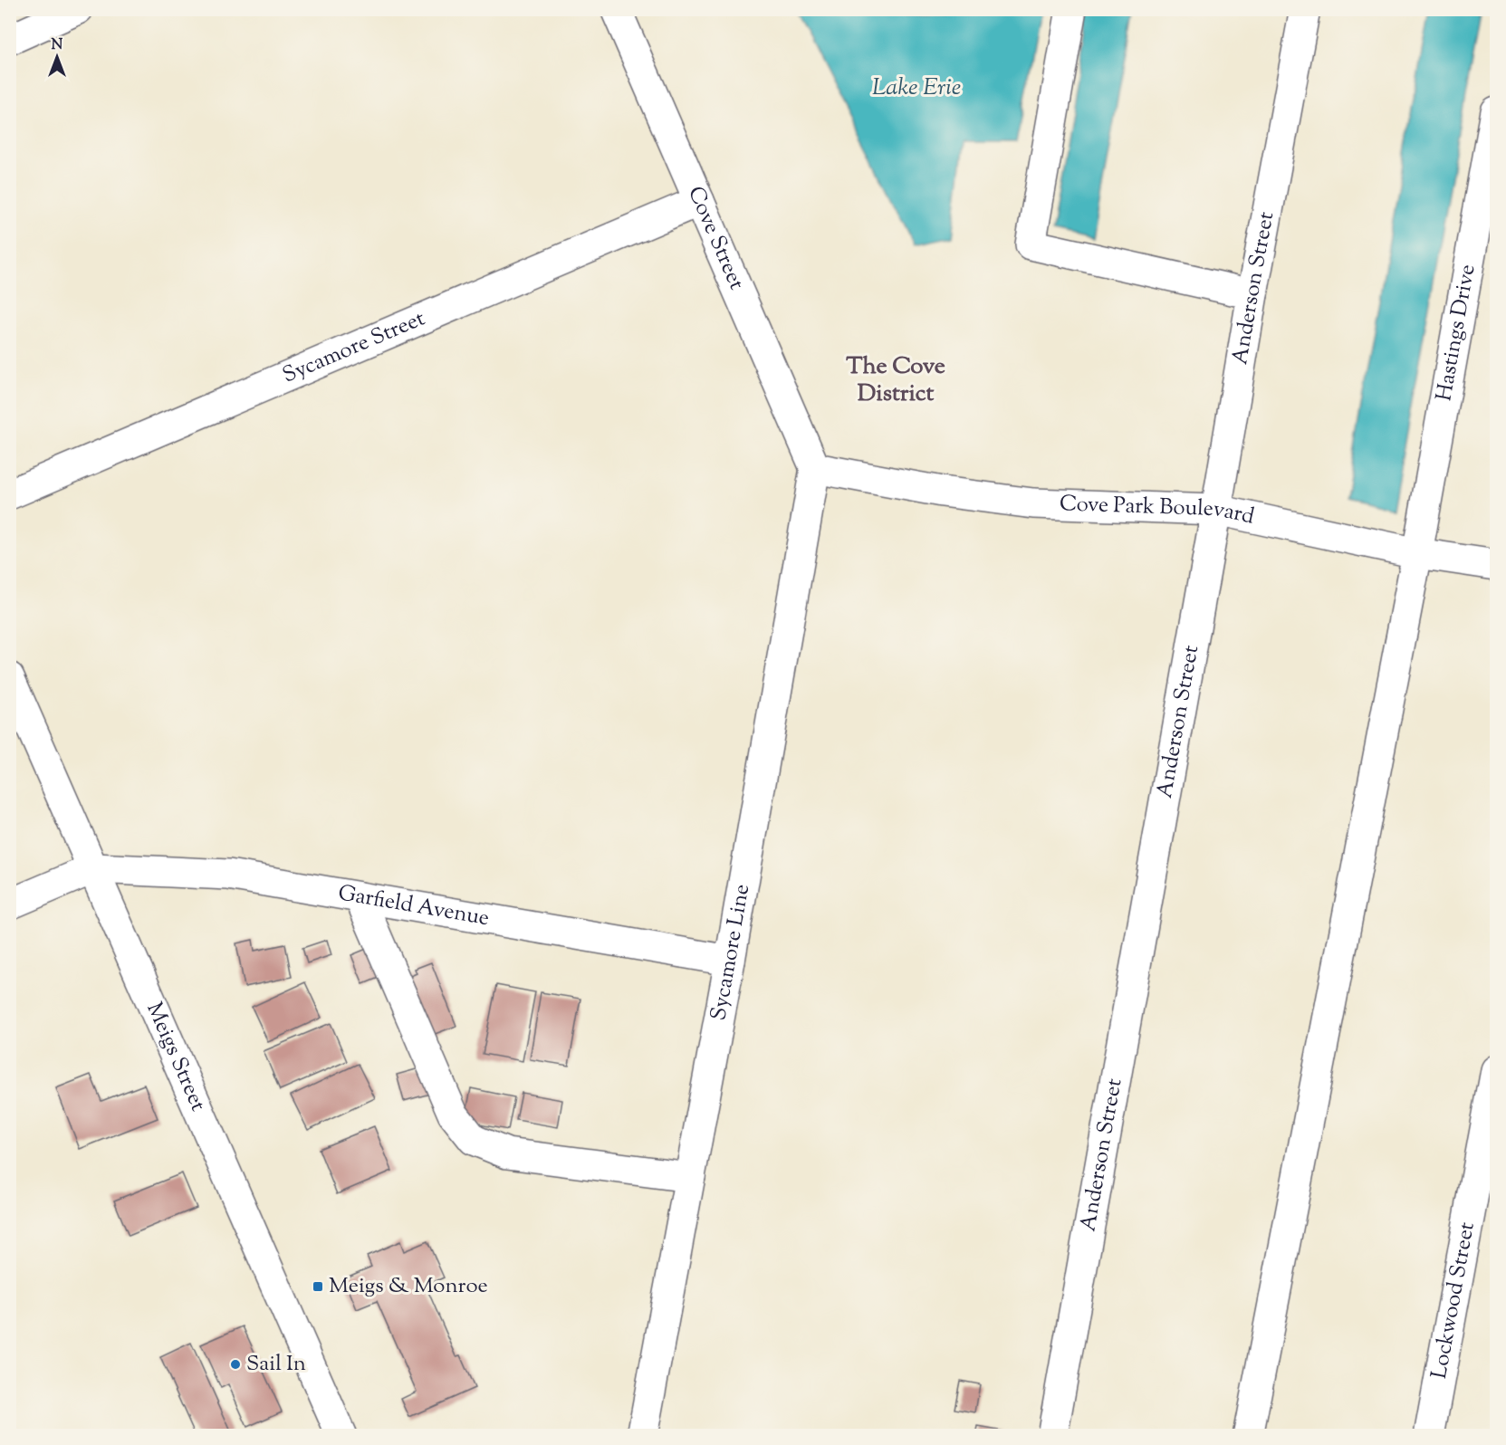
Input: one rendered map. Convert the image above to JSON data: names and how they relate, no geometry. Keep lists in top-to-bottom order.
{
  "streets": {
    "street": [
      "Cove Street",
      "Anderson Street",
      "Hastings Drive",
      "Sycamore Street",
      "Cove Park Boulevard",
      "Garfield Avenue",
      "Sycamore Line",
      "Meigs Street",
      "Lockwood Street"
    ]
  },
  "crossings": [
    ["Cove Street", "Sycamore Street"],
    ["Cove Street", "Cove Park Boulevard"],
    ["Cove Street", "Sycamore Line"],
    ["Anderson Street", "Cove Park Boulevard"],
    ["Hastings Drive", "Cove Park Boulevard"],
    ["Cove Park Boulevard", "Sycamore Line"],
    ["Garfield Avenue", "Sycamore Line"],
    ["Garfield Avenue", "Meigs Street"]
  ],
  "districts": ["The Cove District"],
  "water": ["Lake Erie"],
  "places": {
    "transit": ["Meigs & Monroe"],
    "other": ["Sail In"]
  },
  "north": "top"
}
